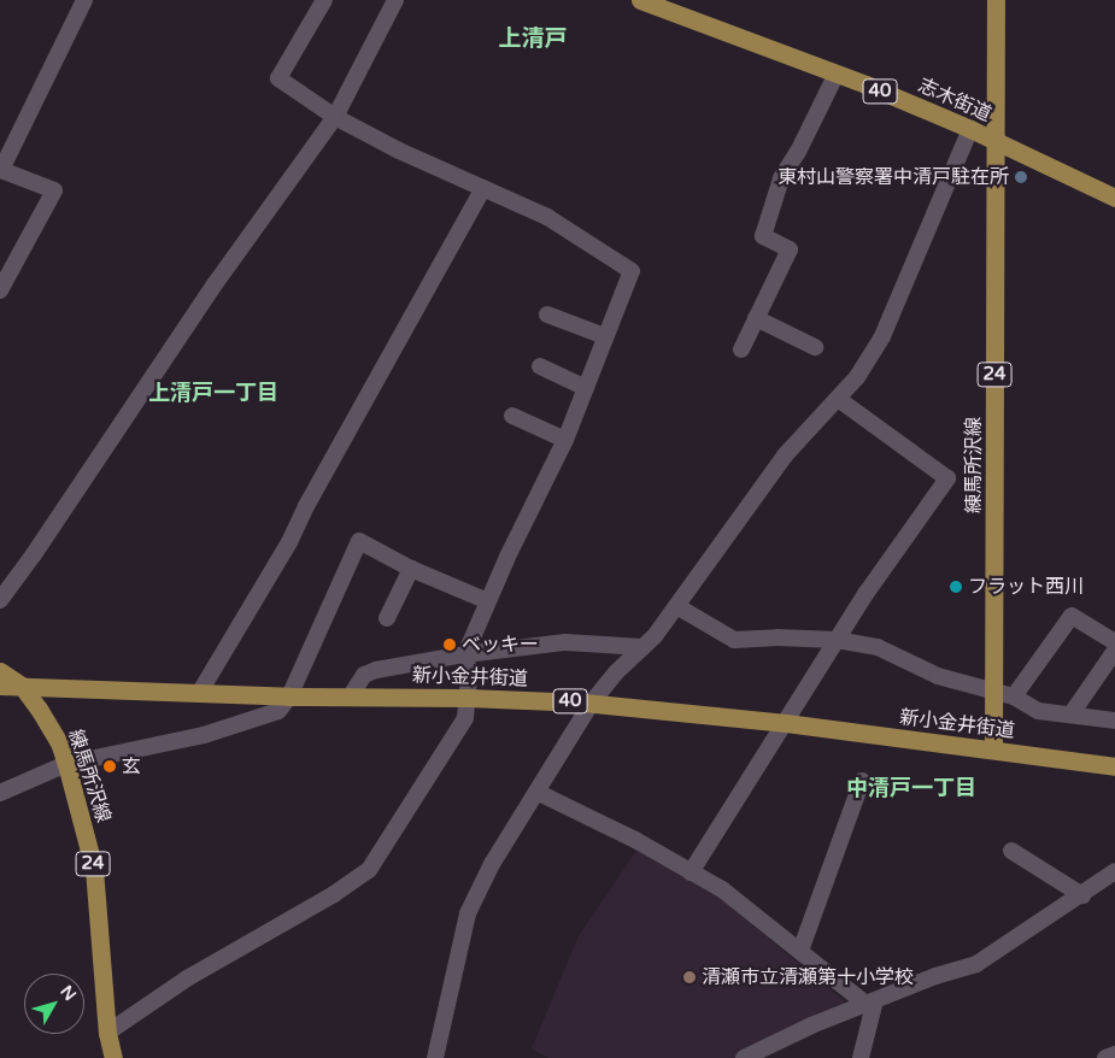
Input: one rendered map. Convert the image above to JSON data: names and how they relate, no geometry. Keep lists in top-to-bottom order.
{
  "streets": {
    "main road": [
      "40",
      "志木街道",
      "24",
      "練馬所沢線",
      "新小金井街道"
    ]
  },
  "crossings": [
    ["志木街道", "練馬所沢線"],
    ["練馬所沢線", "新小金井街道"]
  ],
  "districts": ["上清戸", "上清戸一丁目", "中清戸一丁目"],
  "places": [
    "東村山警察署中清戸駐在所",
    "フラット西川",
    "ベッキー",
    "玄",
    "清瀬市立清瀬第十小学校"
  ],
  "north": "top right"
}
